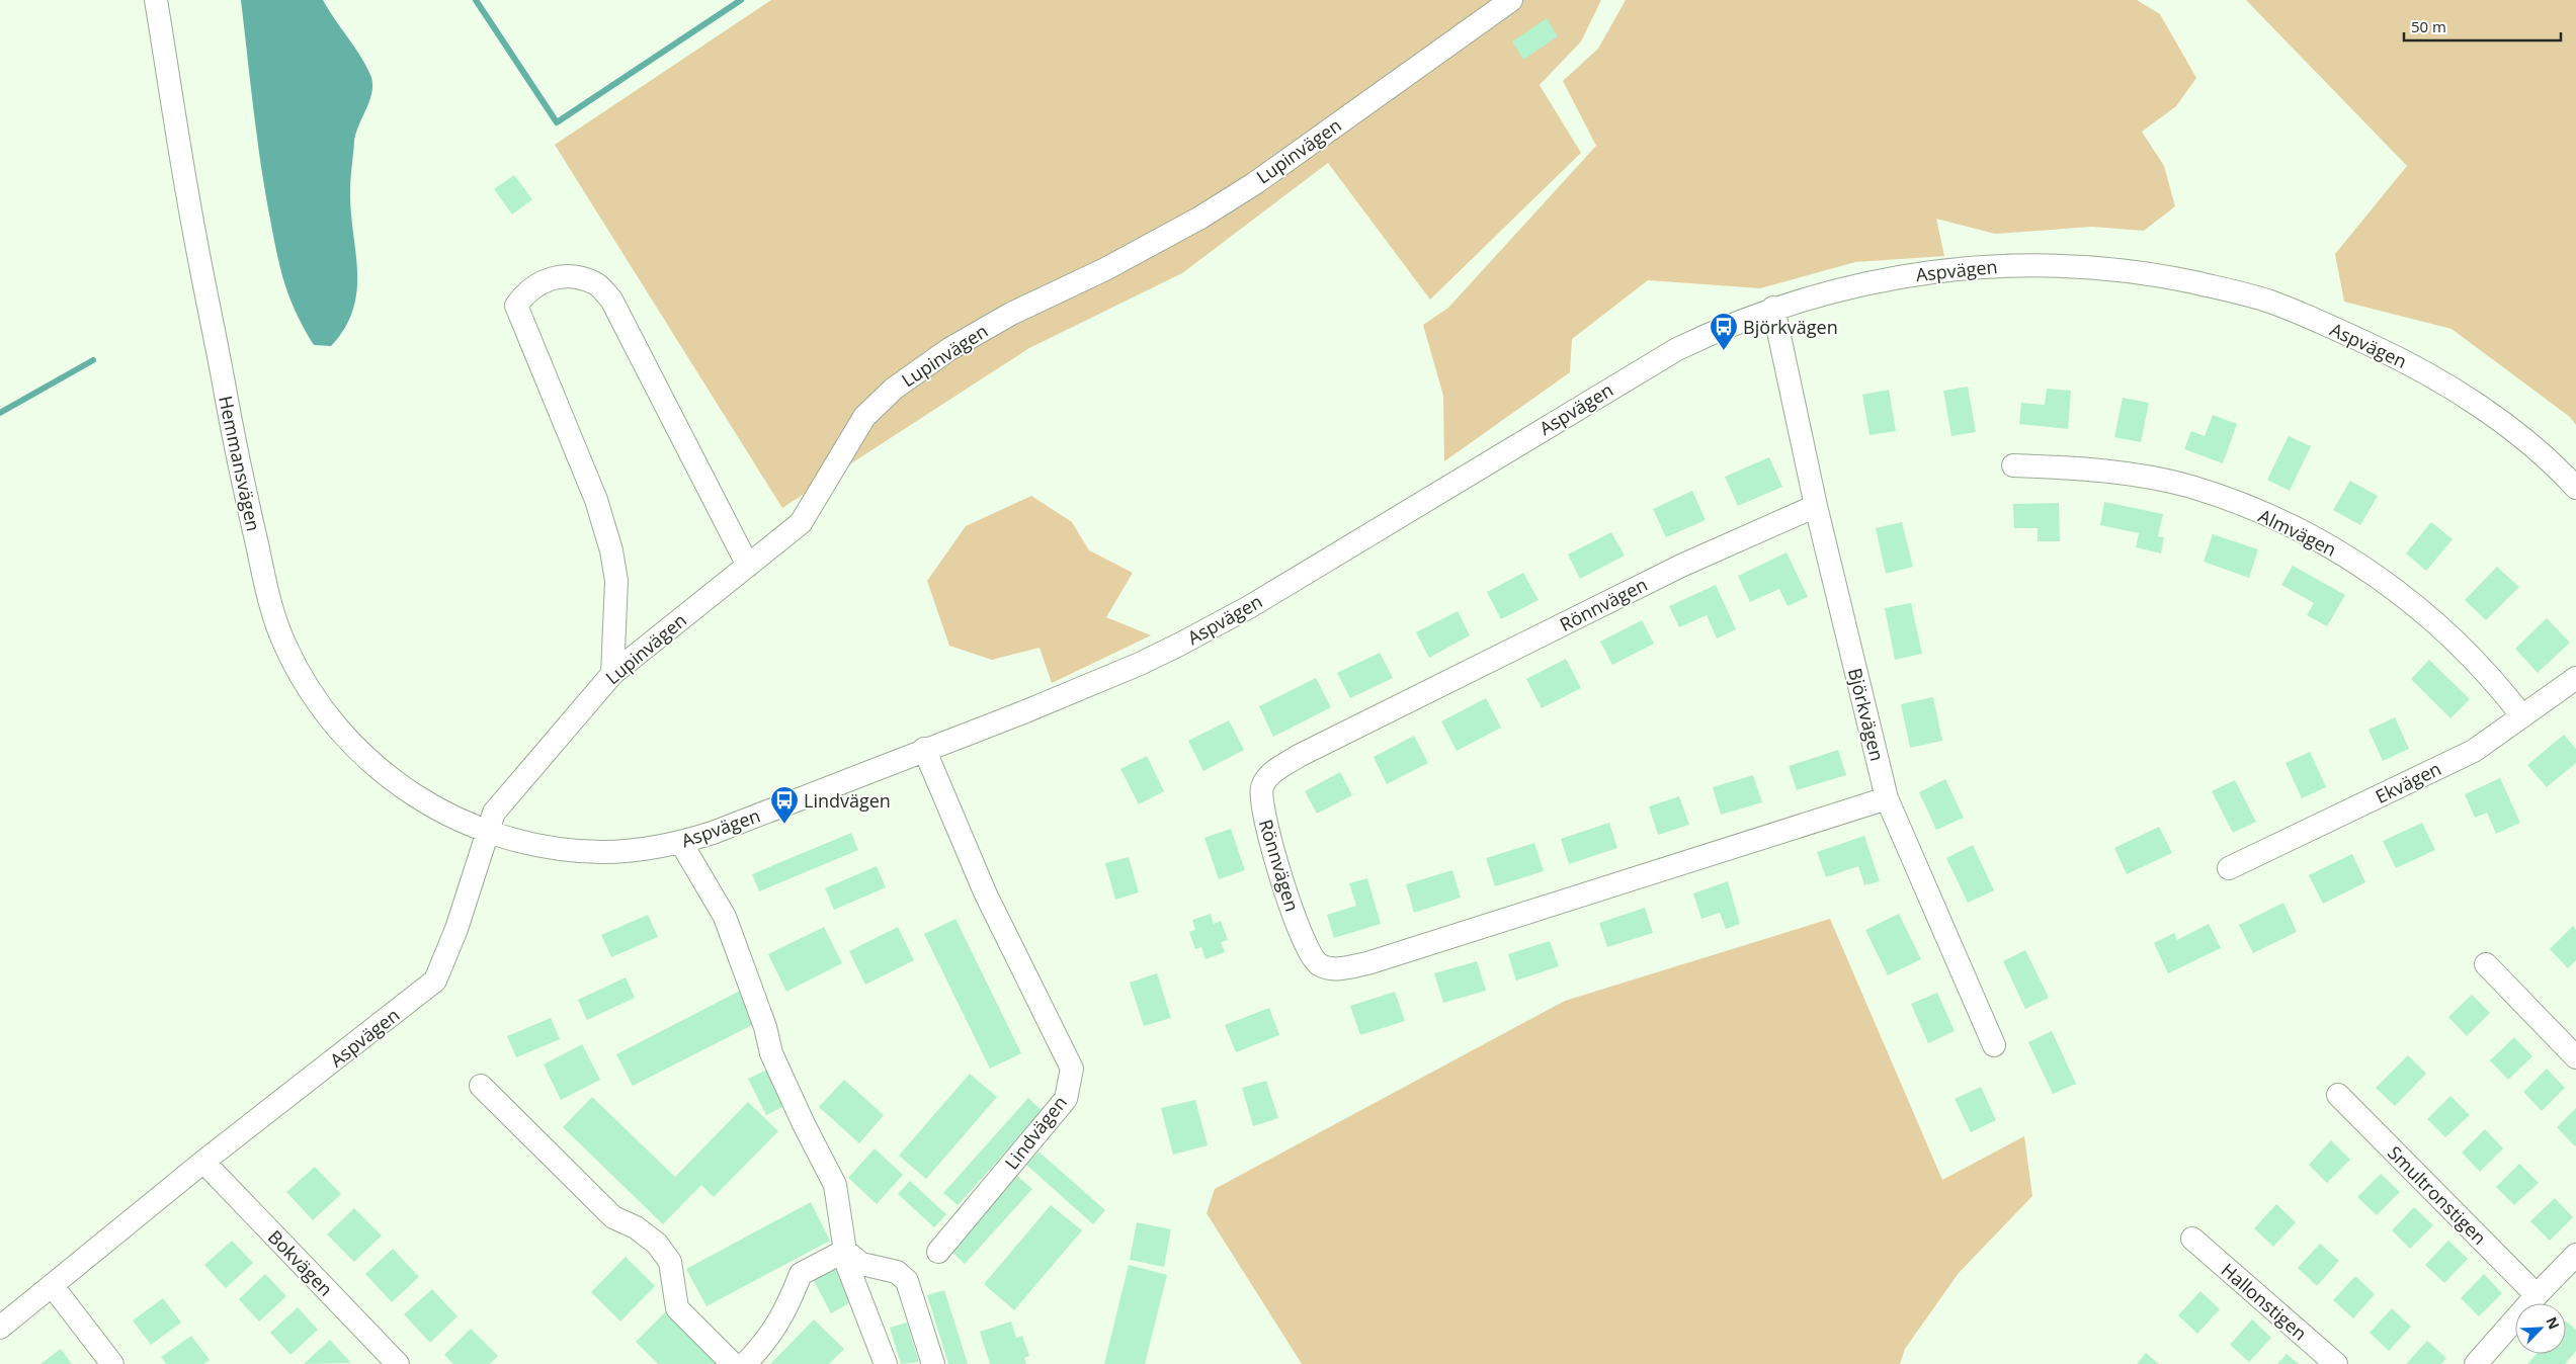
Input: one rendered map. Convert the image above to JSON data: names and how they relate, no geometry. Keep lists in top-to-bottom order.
{
  "streets": {
    "street": [
      "Lupinvägen",
      "Aspvägen",
      "Hemmansvägen",
      "Almvägen",
      "Rönnvägen",
      "Björkvägen",
      "Ekvägen",
      "Lindvägen",
      "Smultronstigen",
      "Bokvägen",
      "Hallonstigen"
    ]
  },
  "crossings": [
    ["Lupinvägen", "Aspvägen"],
    ["Lupinvägen", "Hemmansvägen"],
    ["Aspvägen", "Hemmansvägen"],
    ["Aspvägen", "Björkvägen"],
    ["Aspvägen", "Lindvägen"],
    ["Aspvägen", "Bokvägen"],
    ["Almvägen", "Ekvägen"],
    ["Rönnvägen", "Björkvägen"]
  ],
  "places": {
    "bus stop": ["Björkvägen", "Lindvägen"]
  },
  "scale_bar": "50 m",
  "north": "top right"
}
